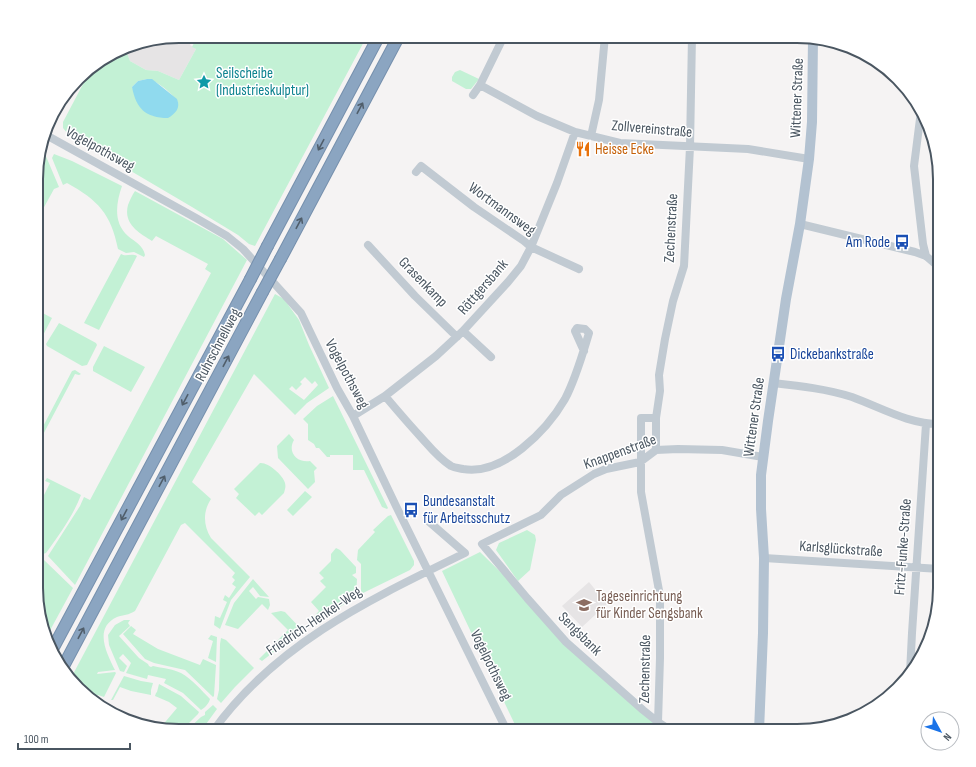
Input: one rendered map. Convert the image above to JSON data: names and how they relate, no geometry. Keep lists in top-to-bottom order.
{
  "streets": {
    "highway": ["Ruhrschnellweg"],
    "main road": ["Wittener Straße"],
    "street": [
      "Zollvereinstraße",
      "Vogelpothsweg",
      "Wortmannsweg",
      "Zechenstraße",
      "Grasenkamp",
      "Röttgersbank",
      "Knappenstraße",
      "Fritz-Funke-Straße",
      "Karlsglückstraße",
      "Friedrich-Henkel-Weg",
      "Sengsbank"
    ]
  },
  "crossings": [
    ["Wittener Straße", "Zollvereinstraße"],
    ["Wittener Straße", "Knappenstraße"],
    ["Wittener Straße", "Karlsglückstraße"],
    ["Zollvereinstraße", "Zechenstraße"],
    ["Zollvereinstraße", "Röttgersbank"],
    ["Vogelpothsweg", "Röttgersbank"],
    ["Vogelpothsweg", "Friedrich-Henkel-Weg"],
    ["Wortmannsweg", "Röttgersbank"],
    ["Zechenstraße", "Knappenstraße"],
    ["Zechenstraße", "Sengsbank"],
    ["Grasenkamp", "Röttgersbank"],
    ["Knappenstraße", "Sengsbank"],
    ["Fritz-Funke-Straße", "Karlsglückstraße"]
  ],
  "places": {
    "place": ["Seilscheibe (Industrieskulptur)"],
    "restaurant": ["Heisse Ecke"],
    "bus stop": ["Am Rode", "Dickebankstraße", "Bundesanstalt für Arbeitsschutz"],
    "school or university": ["Tageseinrichtung für Kinder Sengsbank"]
  },
  "scale_bar": "100 m",
  "north": "bottom right"
}
